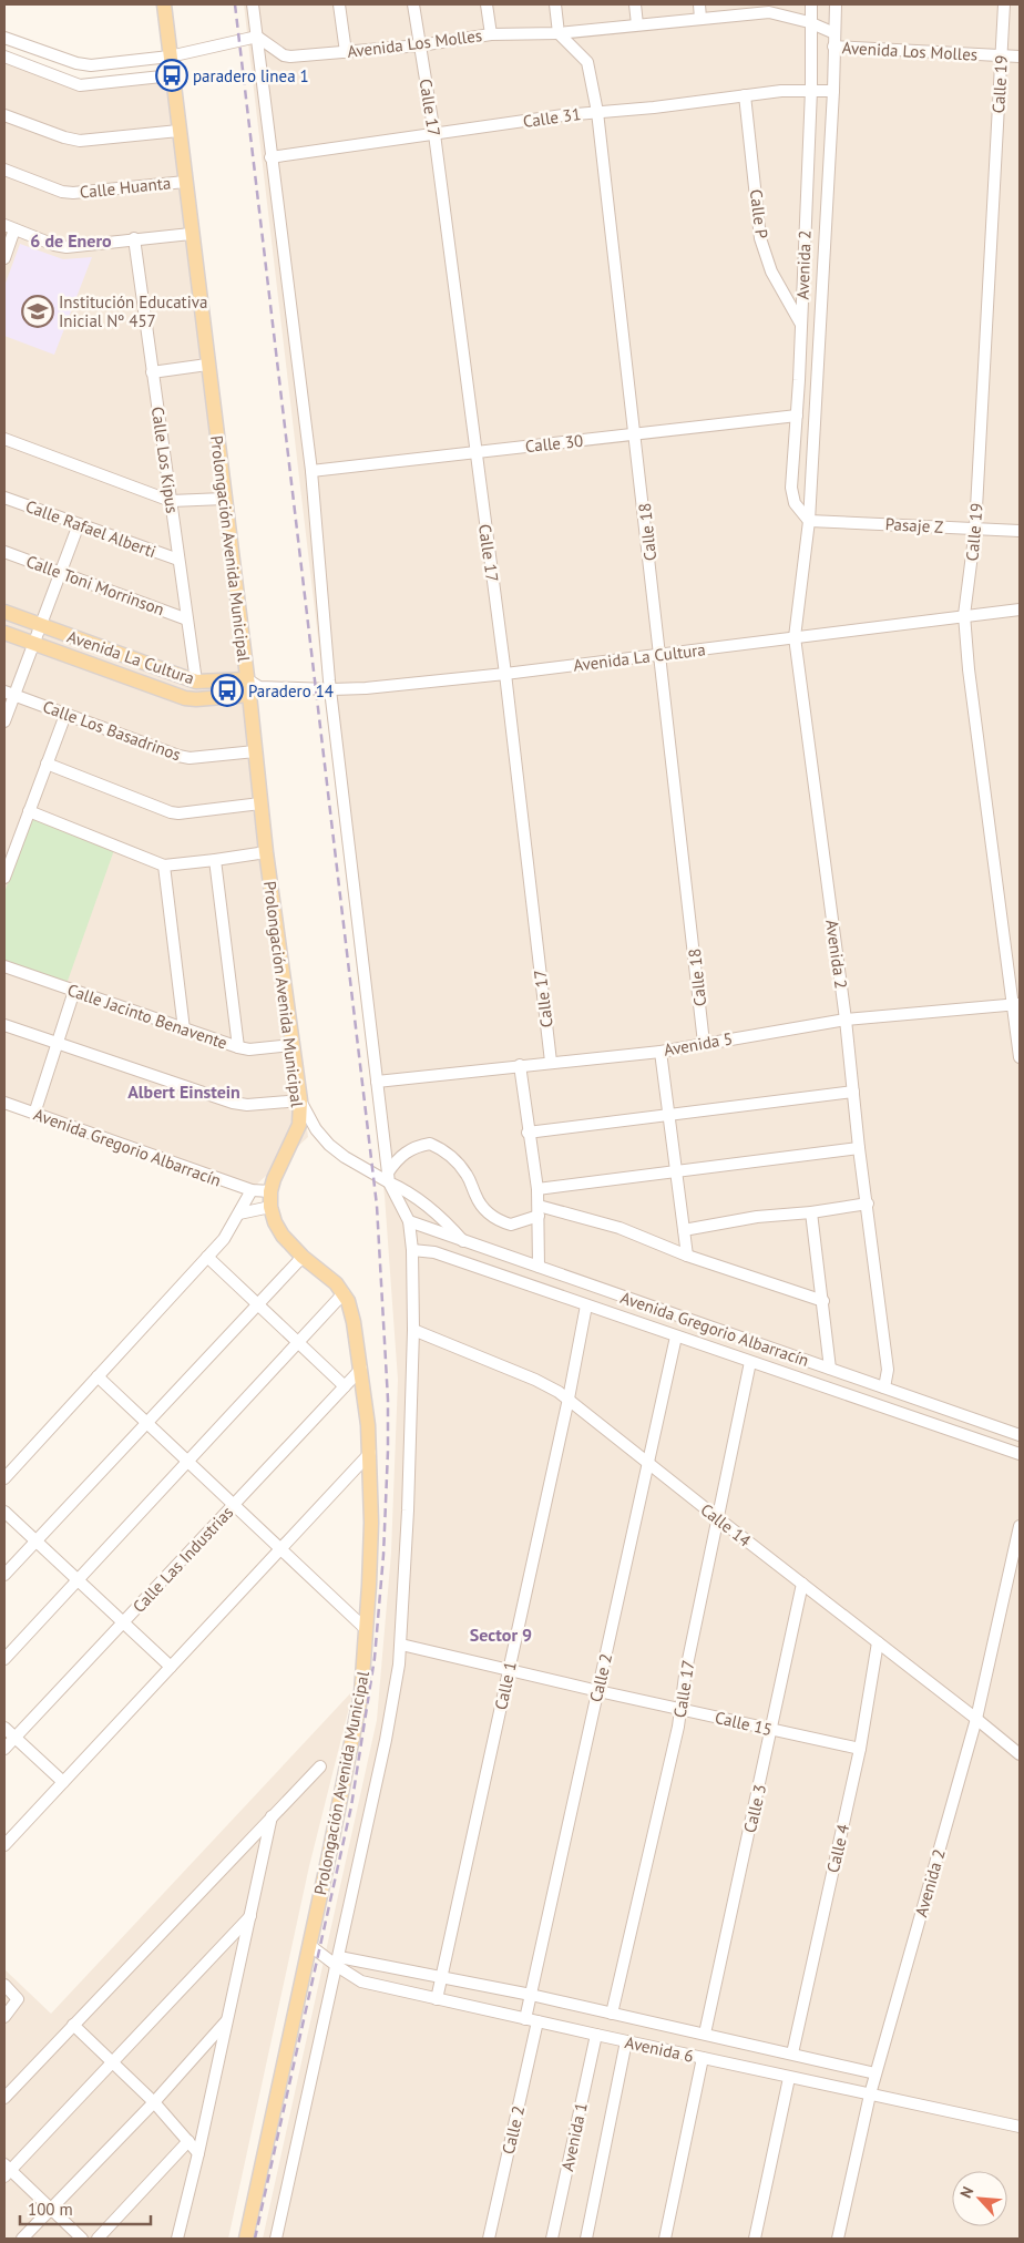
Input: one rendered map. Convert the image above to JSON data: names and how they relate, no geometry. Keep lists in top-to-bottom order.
{
  "streets": {
    "main road": ["Prolongación Avenida Municipal", "Avenida La Cultura"],
    "street": [
      "Avenida Los Molles",
      "Calle 19",
      "Calle 17",
      "Calle 31",
      "Calle Huanta",
      "Calle P",
      "Avenida 2",
      "Calle 30",
      "Calle Los Kipus",
      "Pasaje Z",
      "Calle Rafael Alberti",
      "Calle 18",
      "Calle Toni Morrinson",
      "Calle Los Basadrinos",
      "Calle Jacinto Benavente",
      "Avenida 5",
      "Avenida Gregorio Albarracín",
      "Calle 14",
      "Calle Las Industrias",
      "Calle 2",
      "Calle 1",
      "Calle 15",
      "Calle 3",
      "Calle 4",
      "Avenida 6",
      "Avenida 1"
    ]
  },
  "crossings": [
    ["Avenida Los Molles", "Calle 19"],
    ["Avenida Los Molles", "Calle 17"],
    ["Avenida Los Molles", "Avenida 2"],
    ["Avenida Los Molles", "Calle 18"],
    ["Calle 19", "Pasaje Z"],
    ["Calle 19", "Avenida La Cultura"],
    ["Calle 19", "Avenida 5"],
    ["Calle 17", "Calle 31"],
    ["Calle 17", "Calle 30"],
    ["Calle 17", "Avenida La Cultura"],
    ["Calle 17", "Avenida 5"],
    ["Calle 17", "Avenida Gregorio Albarracín"],
    ["Calle 17", "Calle 14"],
    ["Calle 17", "Calle 15"],
    ["Calle 17", "Avenida 6"],
    ["Calle 31", "Calle P"],
    ["Calle 31", "Avenida 2"],
    ["Calle 31", "Calle 18"],
    ["Calle Huanta", "Prolongación Avenida Municipal"],
    ["Calle P", "Avenida 2"],
    ["Avenida 2", "Calle 30"],
    ["Avenida 2", "Pasaje Z"],
    ["Avenida 2", "Avenida La Cultura"],
    ["Avenida 2", "Avenida 5"],
    ["Avenida 2", "Avenida Gregorio Albarracín"],
    ["Avenida 2", "Calle 14"],
    ["Avenida 2", "Avenida 6"],
    ["Calle 30", "Calle 18"],
    ["Calle Los Kipus", "Calle Rafael Alberti"],
    ["Calle Los Kipus", "Calle Toni Morrinson"],
    ["Calle Los Kipus", "Avenida La Cultura"],
    ["Calle 18", "Avenida La Cultura"],
    ["Calle 18", "Avenida 5"],
    ["Prolongación Avenida Municipal", "Avenida La Cultura"],
    ["Prolongación Avenida Municipal", "Calle Los Basadrinos"],
    ["Prolongación Avenida Municipal", "Calle Jacinto Benavente"],
    ["Prolongación Avenida Municipal", "Avenida 5"],
    ["Prolongación Avenida Municipal", "Avenida Gregorio Albarracín"],
    ["Prolongación Avenida Municipal", "Calle 14"],
    ["Prolongación Avenida Municipal", "Calle Las Industrias"],
    ["Prolongación Avenida Municipal", "Calle 15"],
    ["Prolongación Avenida Municipal", "Avenida 6"],
    ["Avenida Gregorio Albarracín", "Calle 2"],
    ["Avenida Gregorio Albarracín", "Calle 1"],
    ["Calle 14", "Calle 2"],
    ["Calle 14", "Calle 1"],
    ["Calle 14", "Calle 3"],
    ["Calle 14", "Calle 4"],
    ["Calle 2", "Calle 15"],
    ["Calle 2", "Avenida 6"],
    ["Calle 1", "Calle 15"],
    ["Calle 1", "Avenida 6"],
    ["Calle 15", "Calle 3"],
    ["Calle 15", "Calle 4"],
    ["Calle 3", "Avenida 6"],
    ["Calle 4", "Avenida 6"],
    ["Avenida 6", "Avenida 1"]
  ],
  "districts": ["6 de Enero", "Albert Einstein", "Sector 9"],
  "places": {
    "bus stop": ["paradero linea 1", "Paradero 14"],
    "school or university": ["Institución Educativa Inicial Nº 457"]
  },
  "scale_bar": "100 m",
  "north": "top left"
}
